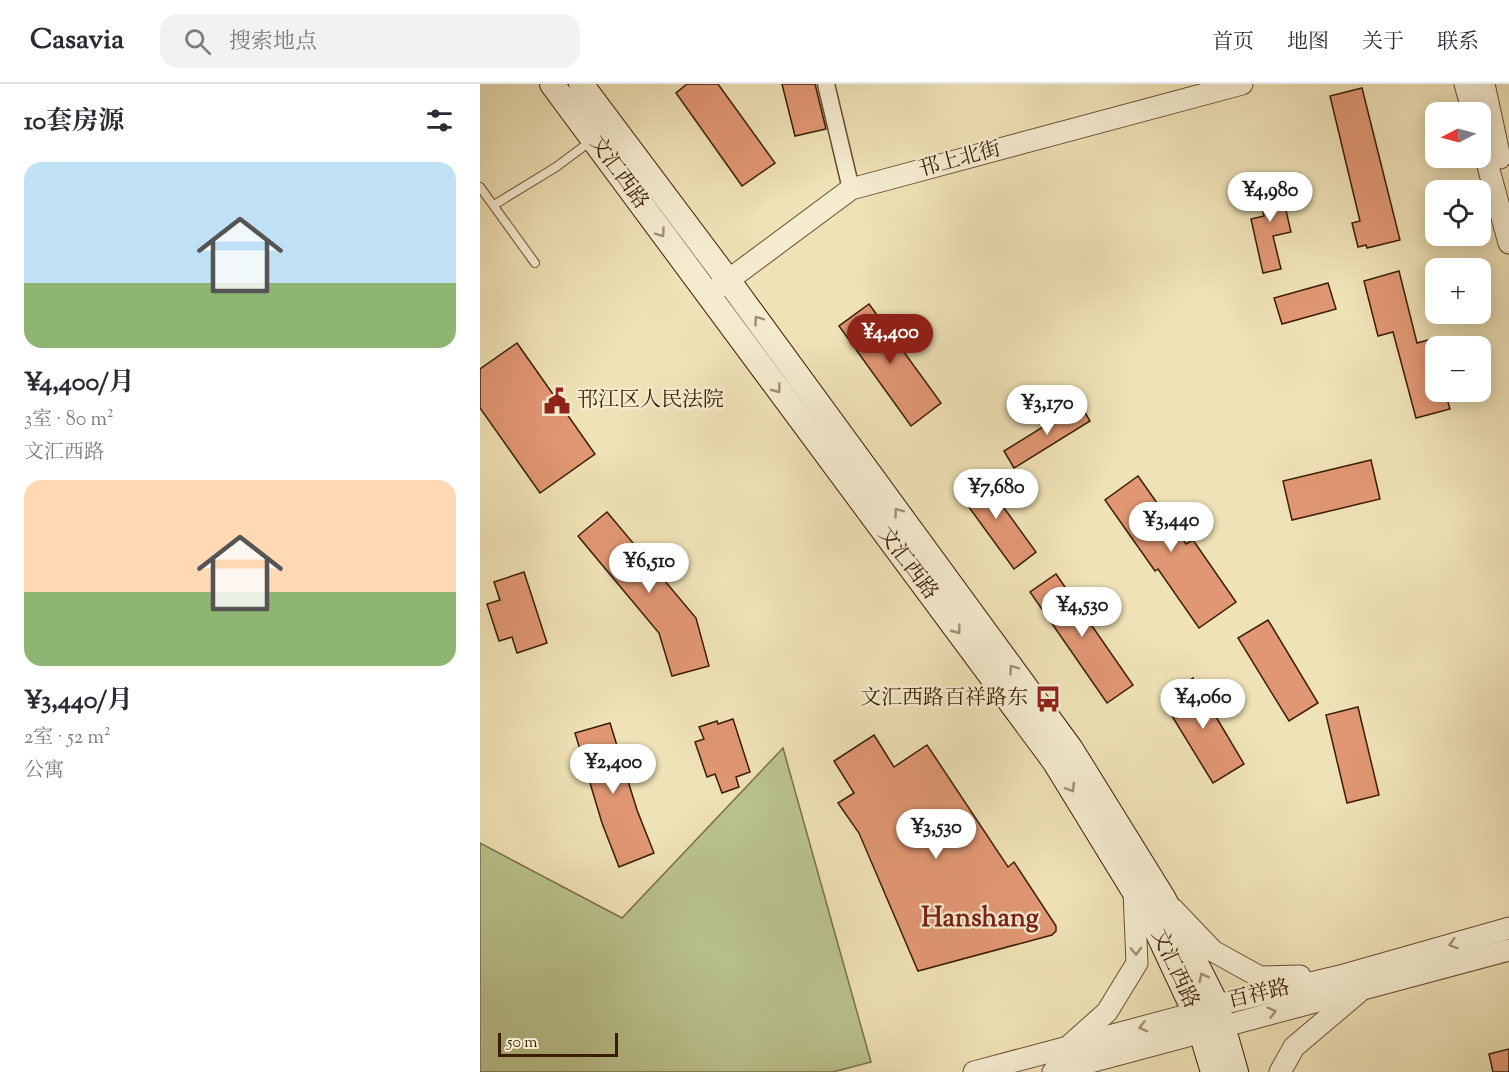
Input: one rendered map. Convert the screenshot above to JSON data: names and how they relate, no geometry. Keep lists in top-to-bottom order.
{
  "streets": {
    "main road": ["文汇西路"],
    "street": ["邗上北街", "百祥路"]
  },
  "crossings": [
    ["邗上北街", "文汇西路"],
    ["文汇西路", "百祥路"]
  ],
  "districts": ["Hanshang"],
  "places": {
    "public building": ["邗江区人民法院"],
    "bus stop": ["文汇西路百祥路东"]
  },
  "scale_bar": "50 m",
  "north": "left",
  "page": {
    "header": "Casavia",
    "search": "搜索地点",
    "nav": [
      "首页",
      "地图",
      "关于",
      "联系"
    ],
    "heading": "10套房源",
    "map_buttons": ["+", "−"],
    "list": [
      {
        "name": "¥4,400/月",
        "note": "3室 · 80 m² · 文汇西路"
      },
      {
        "name": "¥3,440/月",
        "note": "2室 · 52 m² · 公寓"
      }
    ],
    "price": [
      "¥4,980",
      "¥4,400",
      "¥3,170",
      "¥7,680",
      "¥3,440",
      "¥6,510",
      "¥4,530",
      "¥4,060",
      "¥2,400",
      "¥3,530"
    ],
    "scale": "50 m"
  }
}
